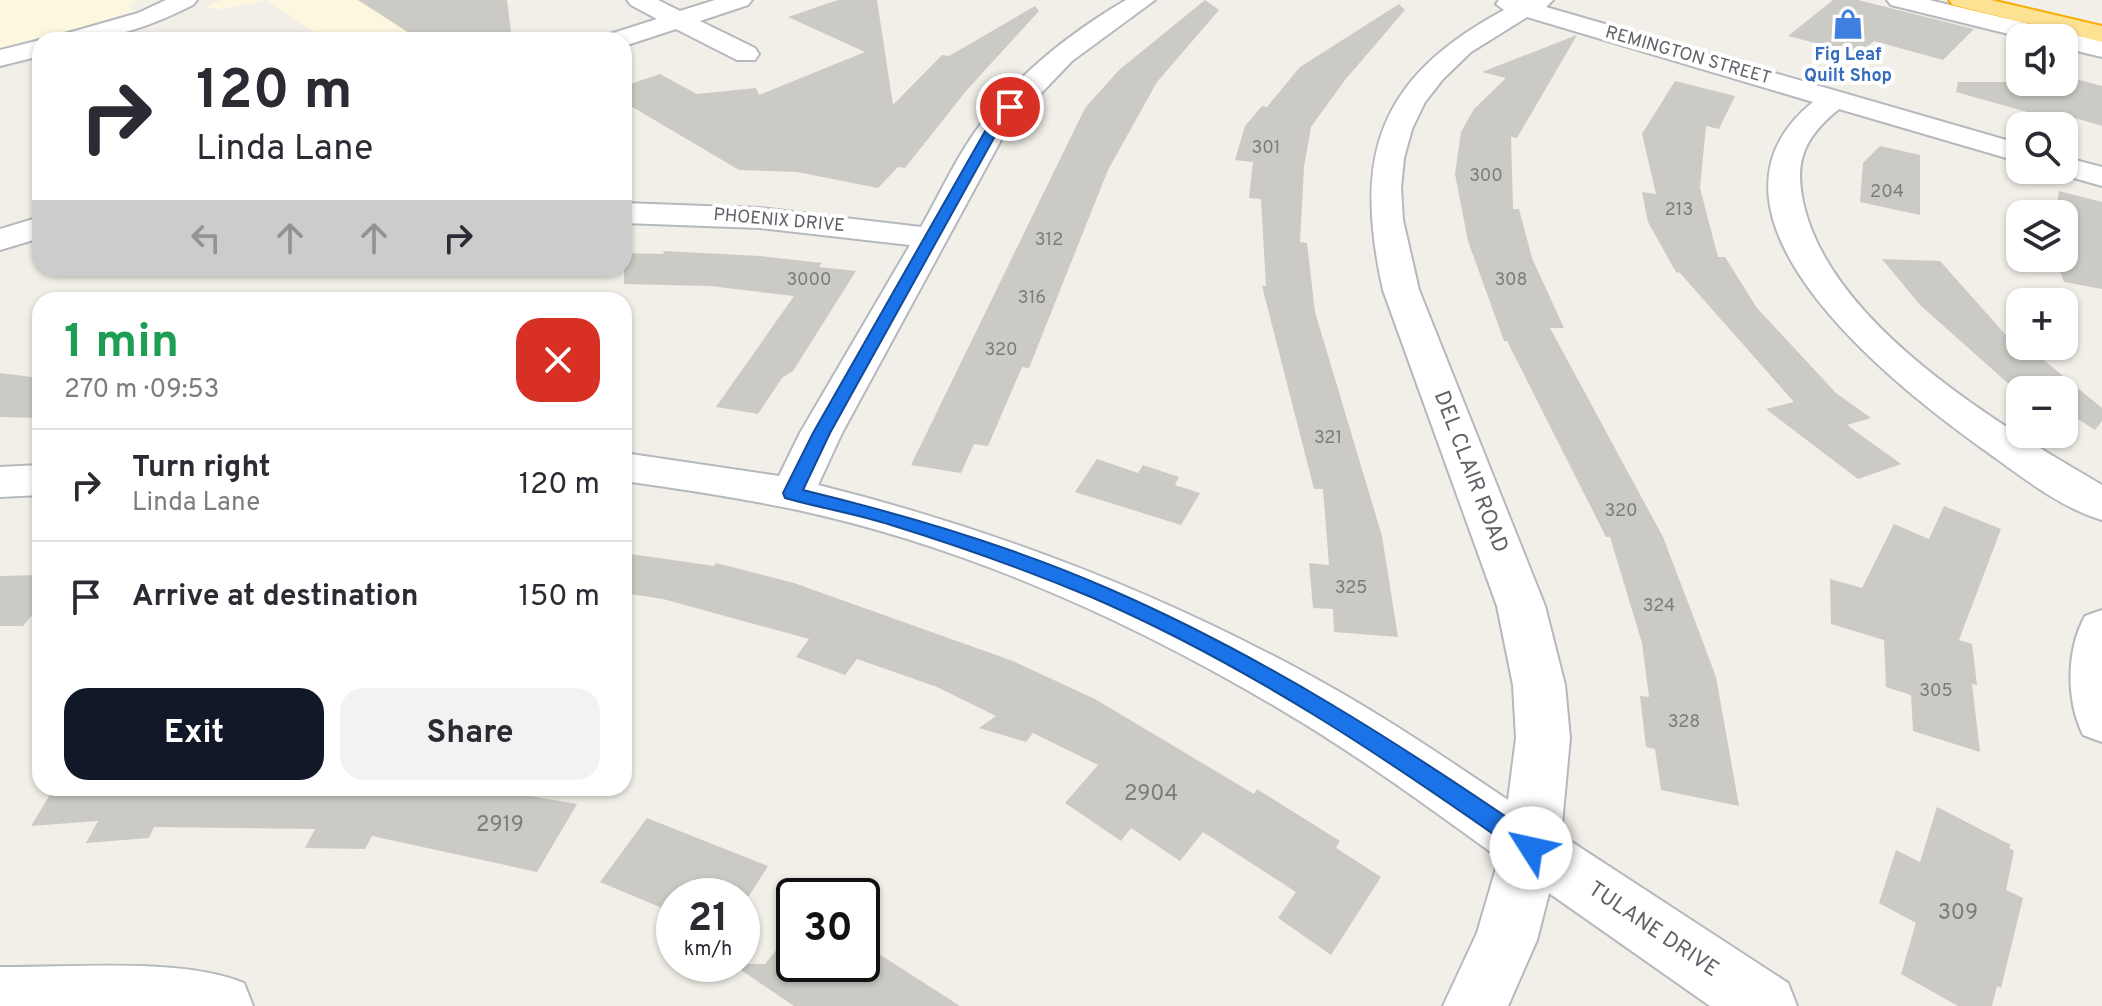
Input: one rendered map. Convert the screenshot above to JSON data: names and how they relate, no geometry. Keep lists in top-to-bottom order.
{
  "streets": {
    "street": [
      "REMINGTON STREET",
      "PHOENIX DRIVE",
      "DEL CLAIR ROAD",
      "TULANE DRIVE"
    ]
  },
  "crossings": [
    ["REMINGTON STREET", "DEL CLAIR ROAD"],
    ["DEL CLAIR ROAD", "TULANE DRIVE"]
  ],
  "places": {
    "shop": ["Fig Leaf Quilt Shop"]
  },
  "house_numbers": [
    "301",
    "300",
    "204",
    "213",
    "312",
    "3000",
    "308",
    "316",
    "320",
    "321",
    "320",
    "325",
    "324",
    "305",
    "328",
    "2904",
    "2919",
    "309"
  ],
  "page": {
    "map_buttons": ["+", "−"],
    "turn": ["120 m", "Linda Lane"],
    "heading": ["1 min", "270 m · 09:53"],
    "list": [
      {
        "name": "Turn right",
        "note": "Linda Lane",
        "value": "120 m"
      },
      {
        "name": "Arrive at destination",
        "value": "150 m"
      }
    ],
    "buttons": ["Exit", "Share"],
    "speed": "21 km/h",
    "limit": "30"
  }
}
